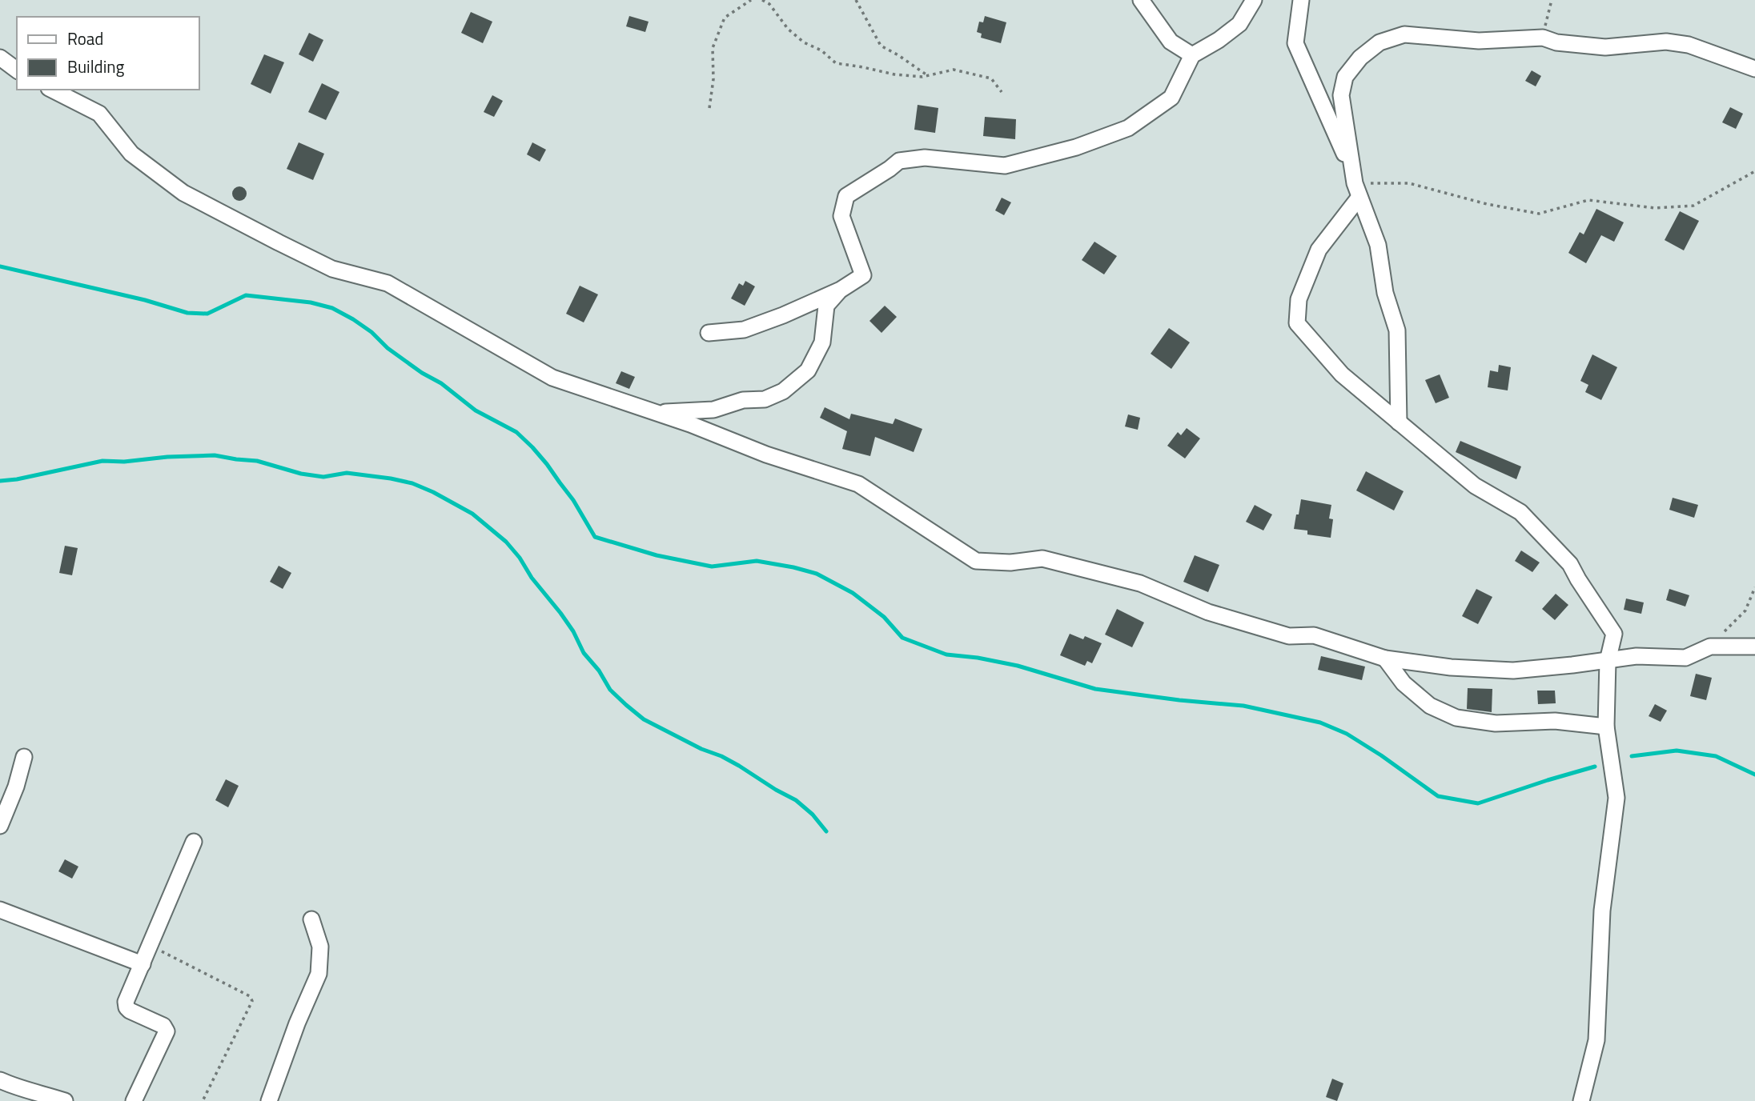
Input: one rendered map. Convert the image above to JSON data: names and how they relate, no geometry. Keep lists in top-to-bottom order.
{
  "legend": ["Road", "Building"]
}
